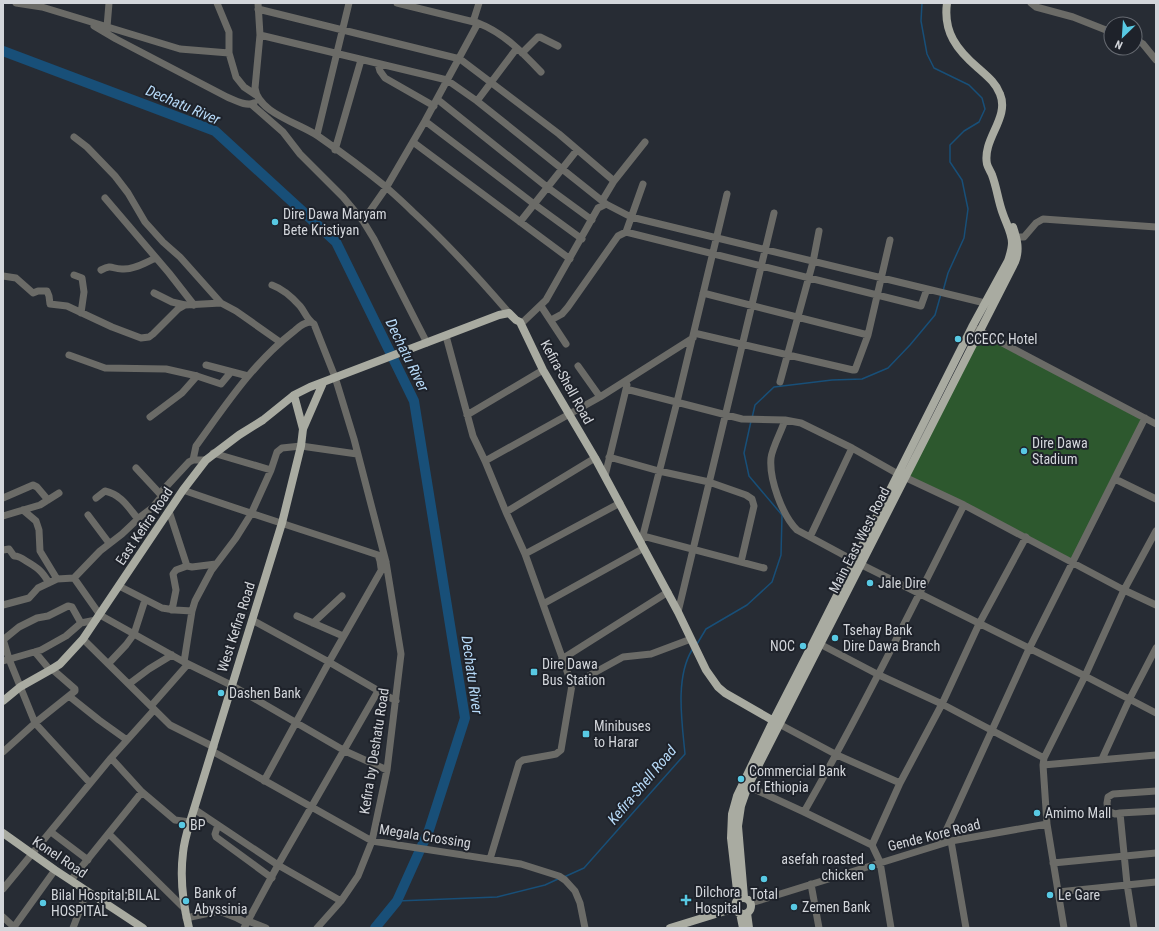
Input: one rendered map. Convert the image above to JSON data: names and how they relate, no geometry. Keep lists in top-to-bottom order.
{
  "streets": {
    "main road": [
      "Kefira-Shell Road",
      "East Kefira Road",
      "Main East West Road",
      "West Kefira Road",
      "Konel Road"
    ],
    "street": ["Kefira by Deshatu Road", "Gende Kore Road", "Megala Crossing"]
  },
  "crossings": [
    ["Kefira-Shell Road", "Main East West Road"],
    ["East Kefira Road", "West Kefira Road"],
    ["East Kefira Road", "Megala Crossing"],
    ["Main East West Road", "Gende Kore Road"],
    ["West Kefira Road", "Megala Crossing"],
    ["Kefira by Deshatu Road", "Megala Crossing"]
  ],
  "water": ["Dechatu River", "Kefira-Shell Road"],
  "places": {
    "other": [
      "Dire Dawa Maryam Bete Kristiyan",
      "CCECC Hotel",
      "Dire Dawa Stadium",
      "Jale Dire",
      "Tsehay Bank Dire Dawa Branch",
      "NOC",
      "Dashen Bank",
      "Commercial Bank of Ethiopia",
      "Amimo Mall",
      "BP",
      "asefah roasted chicken",
      "Total",
      "Le Gare",
      "Bank of Abyssinia",
      "Bilal Hospital;BILAL HOSPITAL",
      "Zemen Bank"
    ],
    "transit": ["Dire Dawa Bus Station", "Minibuses to Harar"],
    "health": ["Dilchora Hospital"]
  },
  "north": "bottom left"
}
